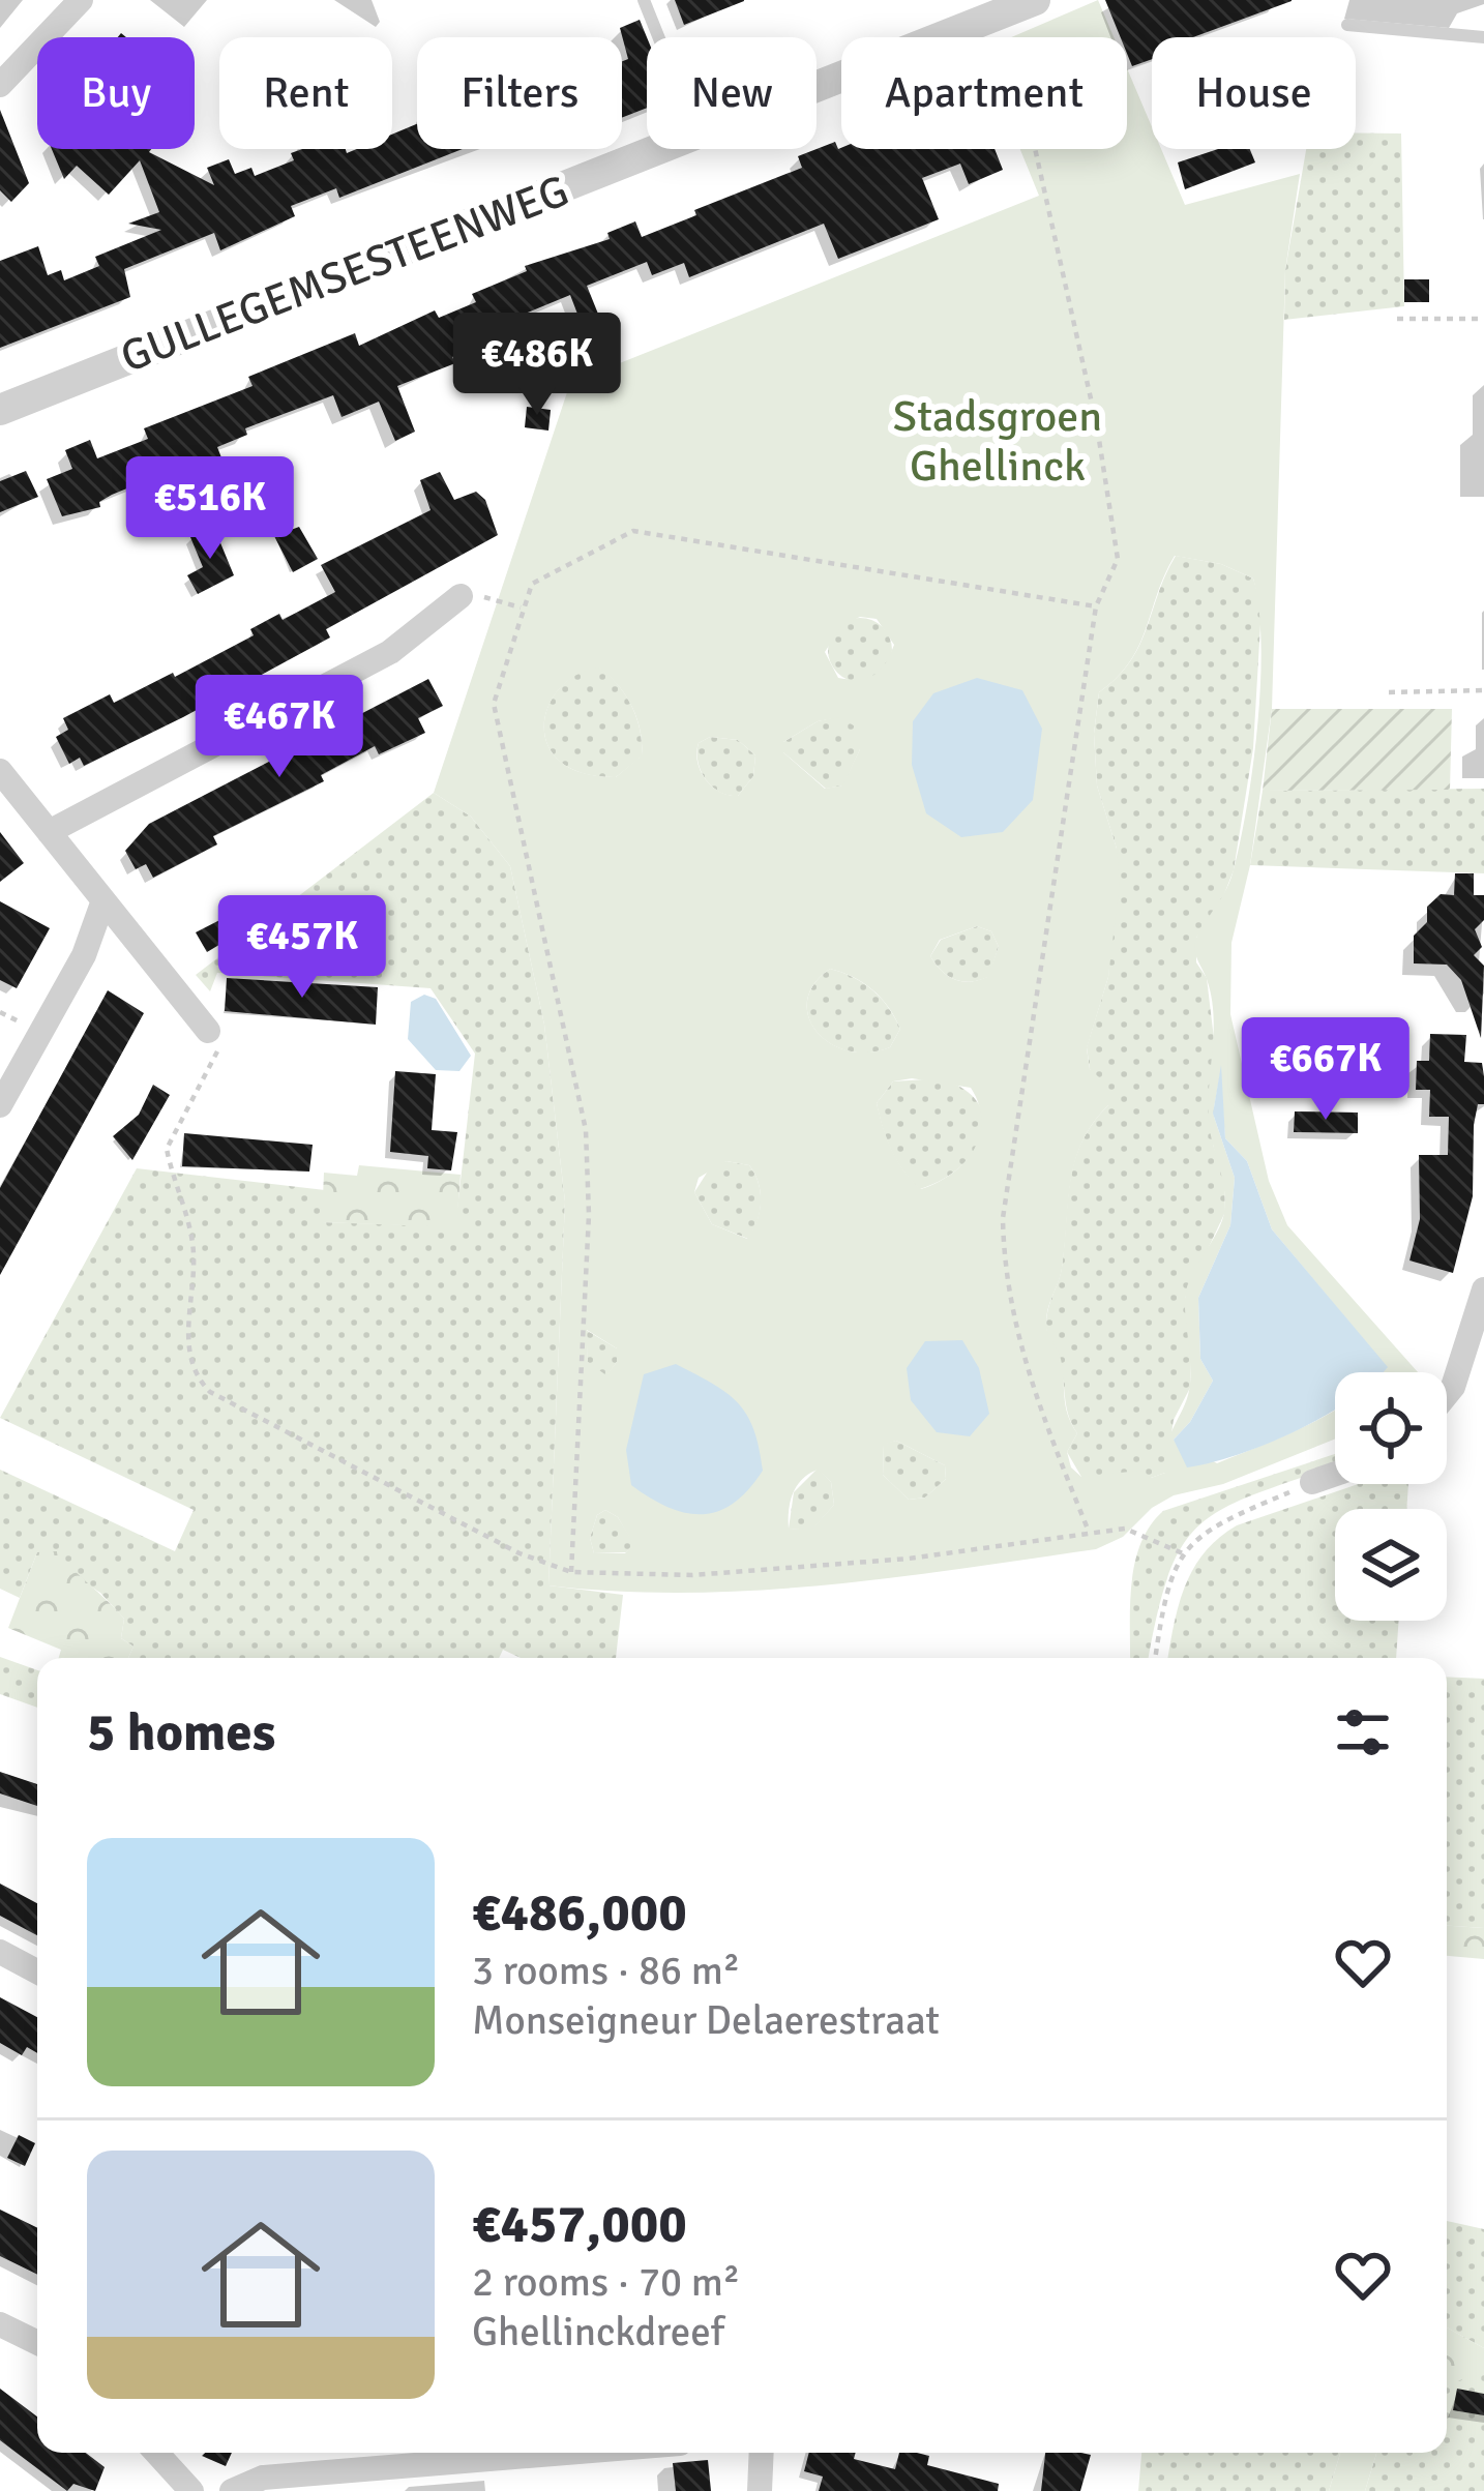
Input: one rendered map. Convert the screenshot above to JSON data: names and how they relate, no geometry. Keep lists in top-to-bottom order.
{
  "streets": {
    "street": ["GULLEGEMSESTEENWEG"]
  },
  "parks": ["Stadsgroen Ghellinck"],
  "page": {
    "chip": [
      "Buy",
      "Rent",
      "Filters",
      "New",
      "Apartment",
      "House"
    ],
    "price": [
      "€486K",
      "€516K",
      "€467K",
      "€457K",
      "€667K"
    ],
    "heading": "5 homes",
    "list": [
      {
        "name": "€486,000",
        "note": "3 rooms · 86 m² · Monseigneur Delaerestraat"
      },
      {
        "name": "€457,000",
        "note": "2 rooms · 70 m² · Ghellinckdreef"
      }
    ]
  }
}
